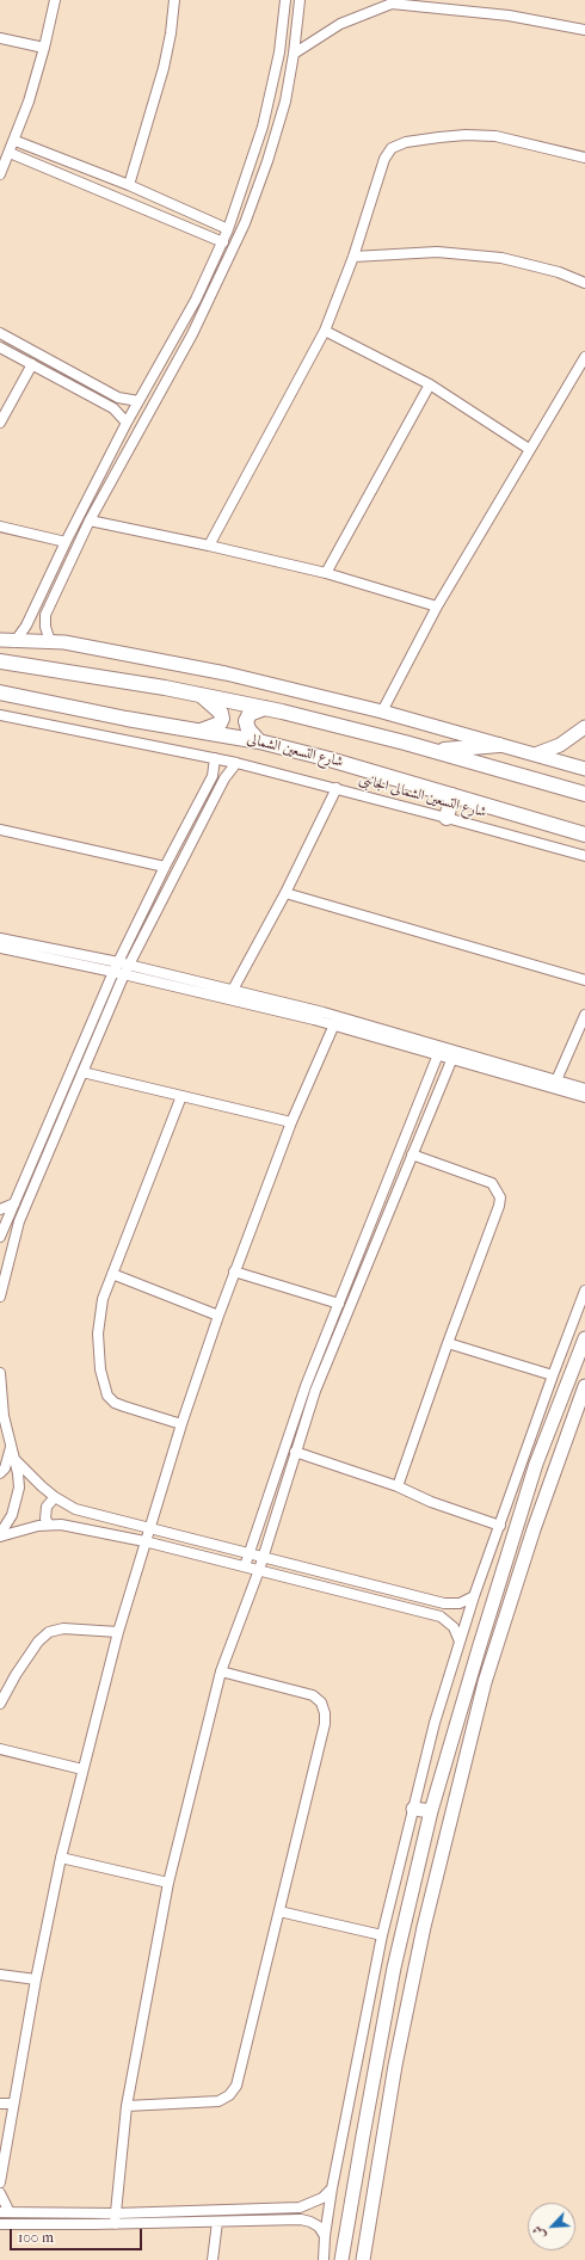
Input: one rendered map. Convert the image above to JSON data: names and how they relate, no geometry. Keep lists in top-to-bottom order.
{
  "streets": {
    "main road": ["شارع التسعين الشمالى"],
    "street": ["شارع التسعين الشمالى الجانبى"]
  },
  "scale_bar": "100 m",
  "north": "bottom left"
}
